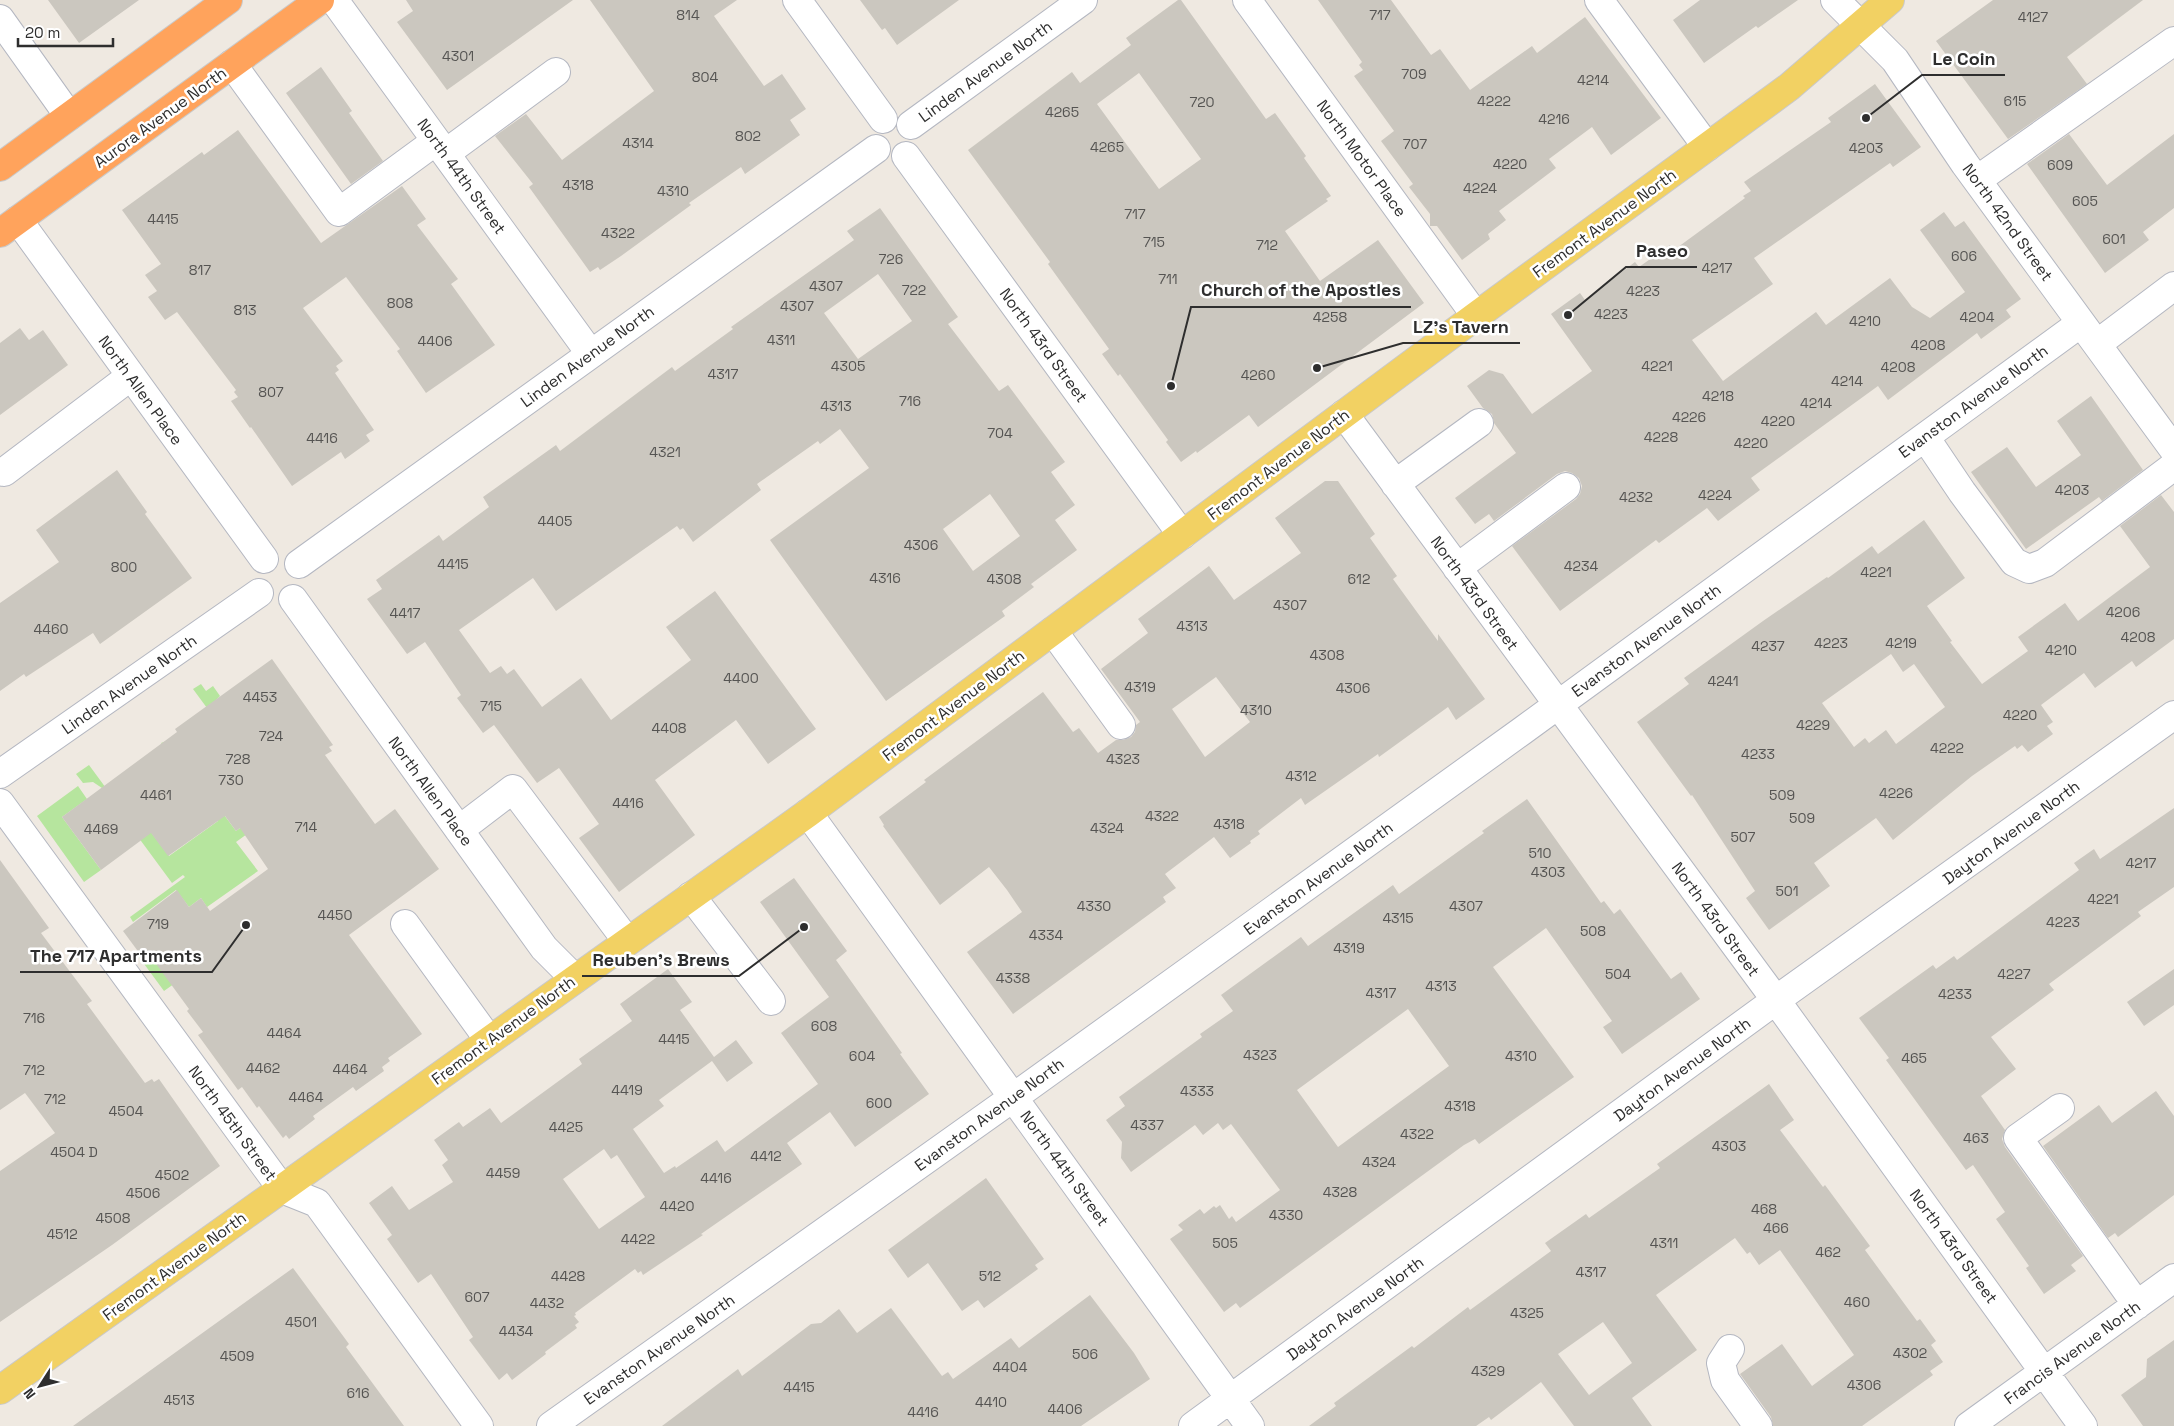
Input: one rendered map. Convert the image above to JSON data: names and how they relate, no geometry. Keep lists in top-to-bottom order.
{
  "streets": {
    "highway": ["Aurora Avenue North"],
    "main road": ["Fremont Avenue North"],
    "street": [
      "Linden Avenue North",
      "North Motor Place",
      "North 44th Street",
      "North 42nd Street",
      "North 43rd Street",
      "North Allen Place",
      "Evanston Avenue North",
      "Dayton Avenue North",
      "North 45th Street",
      "Francis Avenue North"
    ]
  },
  "crossings": [
    ["Linden Avenue North", "North 44th Street"],
    ["Linden Avenue North", "North 43rd Street"],
    ["Linden Avenue North", "North Allen Place"],
    ["Aurora Avenue North", "North Allen Place"],
    ["North Motor Place", "Fremont Avenue North"],
    ["North 44th Street", "Fremont Avenue North"],
    ["North 44th Street", "Evanston Avenue North"],
    ["North 44th Street", "Dayton Avenue North"],
    ["North 42nd Street", "Fremont Avenue North"],
    ["North 42nd Street", "Evanston Avenue North"],
    ["Fremont Avenue North", "North 43rd Street"],
    ["Fremont Avenue North", "North Allen Place"],
    ["Fremont Avenue North", "North 45th Street"],
    ["North 43rd Street", "Evanston Avenue North"],
    ["North 43rd Street", "Dayton Avenue North"],
    ["North 43rd Street", "Francis Avenue North"]
  ],
  "places": [
    "Le Coin",
    "Paseo",
    "LZ's Tavern",
    "Church of the Apostles",
    "The 717 Apartments",
    "Reuben’s Brews"
  ],
  "house_numbers": [
    "814",
    "717",
    "4127",
    "4301",
    "709",
    "804",
    "4214",
    "4222",
    "615",
    "720",
    "4265",
    "4216",
    "802",
    "4314",
    "707",
    "4265",
    "4203",
    "4220",
    "609",
    "4318",
    "4224",
    "4310",
    "605",
    "717",
    "4415",
    "4322",
    "601",
    "715",
    "712",
    "606",
    "726",
    "4217",
    "817",
    "711",
    "4307",
    "722",
    "4223",
    "808",
    "4307",
    "813",
    "4223",
    "4258",
    "4204",
    "4210",
    "4311",
    "4406",
    "4208",
    "4305",
    "4221",
    "4208",
    "4317",
    "4260",
    "4214",
    "807",
    "4218",
    "716",
    "4214",
    "4313",
    "4226",
    "4220",
    "704",
    "4228",
    "4416",
    "4220",
    "4321",
    "4203",
    "4224",
    "4232",
    "4405",
    "4306",
    "4415",
    "4234",
    "800",
    "4221",
    "4316",
    "4308",
    "612",
    "4307",
    "4206",
    "4417",
    "4313",
    "4460",
    "4208",
    "4223",
    "4219",
    "4237",
    "4210",
    "4308",
    "4400",
    "4241",
    "4319",
    "4306",
    "4453",
    "715",
    "4310",
    "4220",
    "4229",
    "4408",
    "724",
    "4222",
    "4233",
    "728",
    "4323",
    "4312",
    "730",
    "4226",
    "4461",
    "509",
    "4416",
    "4322",
    "509",
    "4318",
    "714",
    "4324",
    "4469",
    "507",
    "510",
    "4217",
    "4303",
    "501",
    "4221",
    "4330",
    "4307",
    "4450",
    "4315",
    "4223",
    "719",
    "508",
    "4334",
    "4319",
    "504",
    "4227",
    "4338",
    "4313",
    "4317",
    "4233",
    "716",
    "608",
    "4464",
    "4415",
    "4323",
    "604",
    "4310",
    "465",
    "4462",
    "4464",
    "712",
    "4419",
    "4333",
    "4464",
    "712",
    "600",
    "4318",
    "4504",
    "4337",
    "4425",
    "4322",
    "463",
    "4303",
    "4504 D",
    "4412",
    "4324",
    "4459",
    "4502",
    "4416",
    "4328",
    "4506",
    "4420",
    "468",
    "4330",
    "4508",
    "466",
    "4512",
    "4422",
    "505",
    "4311",
    "462",
    "4317",
    "4428",
    "512",
    "607",
    "460",
    "4432",
    "4325",
    "4501",
    "4434",
    "4302",
    "506",
    "4509",
    "4404",
    "4329",
    "4306",
    "4415",
    "616",
    "4513",
    "4410",
    "4406",
    "4416"
  ],
  "scale_bar": "20 m",
  "north": "bottom left"
}
